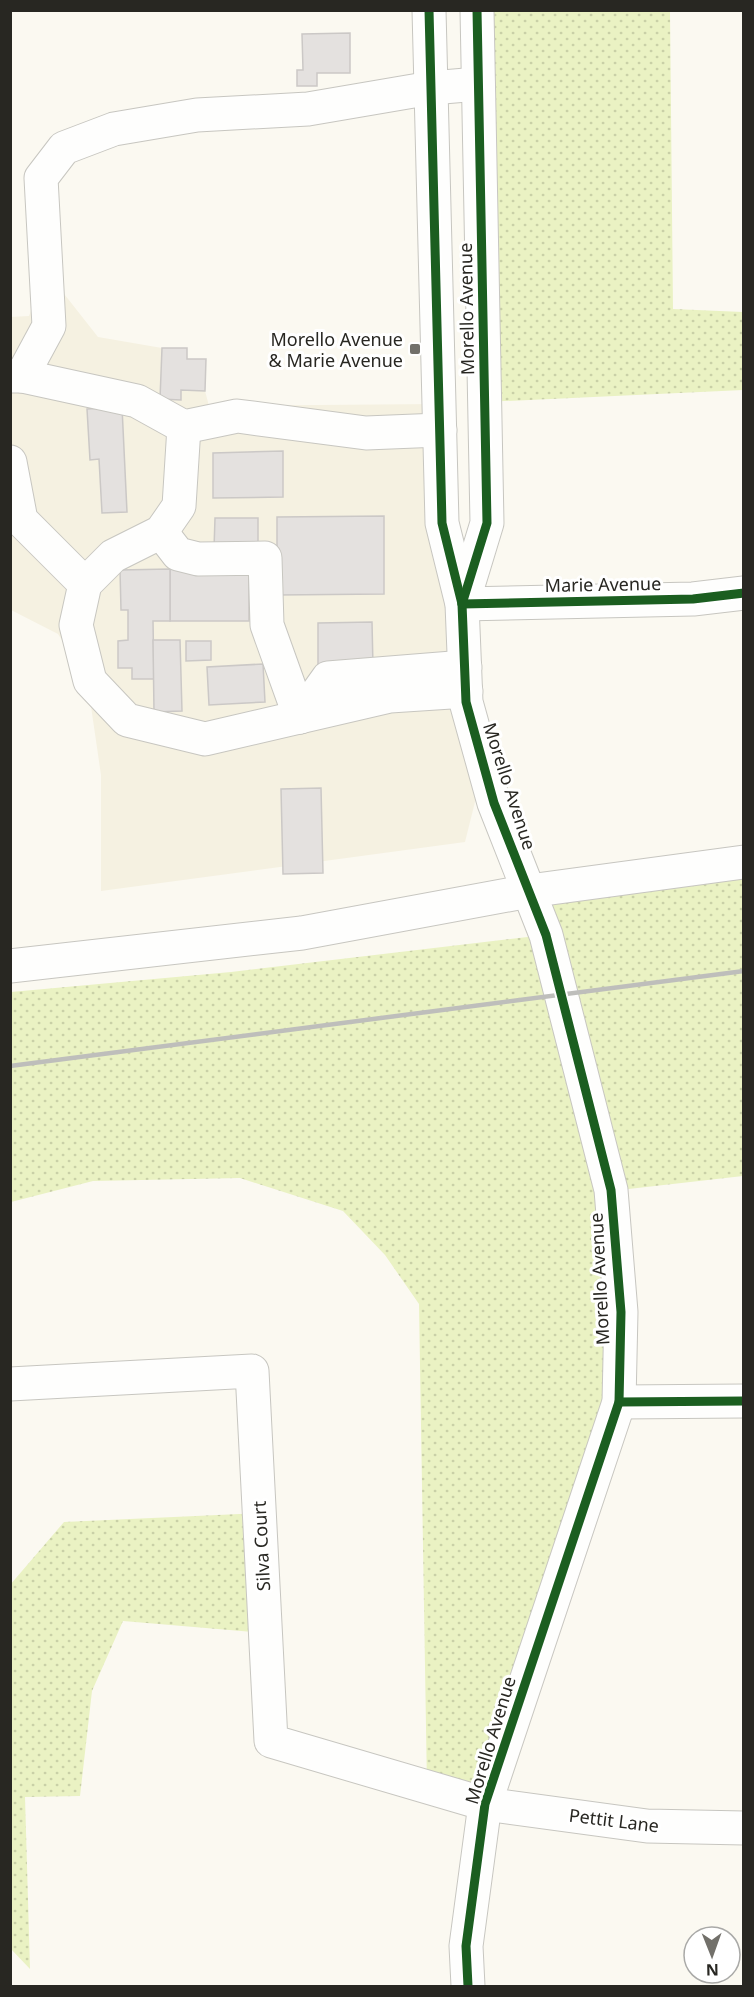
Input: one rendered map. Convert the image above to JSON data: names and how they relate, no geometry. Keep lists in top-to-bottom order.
{
  "streets": {
    "street": [
      "Morello Avenue",
      "Marie Avenue",
      "Silva Court",
      "Pettit Lane"
    ]
  },
  "crossings": [
    ["Morello Avenue", "Marie Avenue"],
    ["Morello Avenue", "Silva Court"],
    ["Morello Avenue", "Pettit Lane"],
    ["Silva Court", "Pettit Lane"]
  ],
  "places": {
    "transit": ["Morello Avenue & Marie Avenue"]
  },
  "north": "bottom"
}
